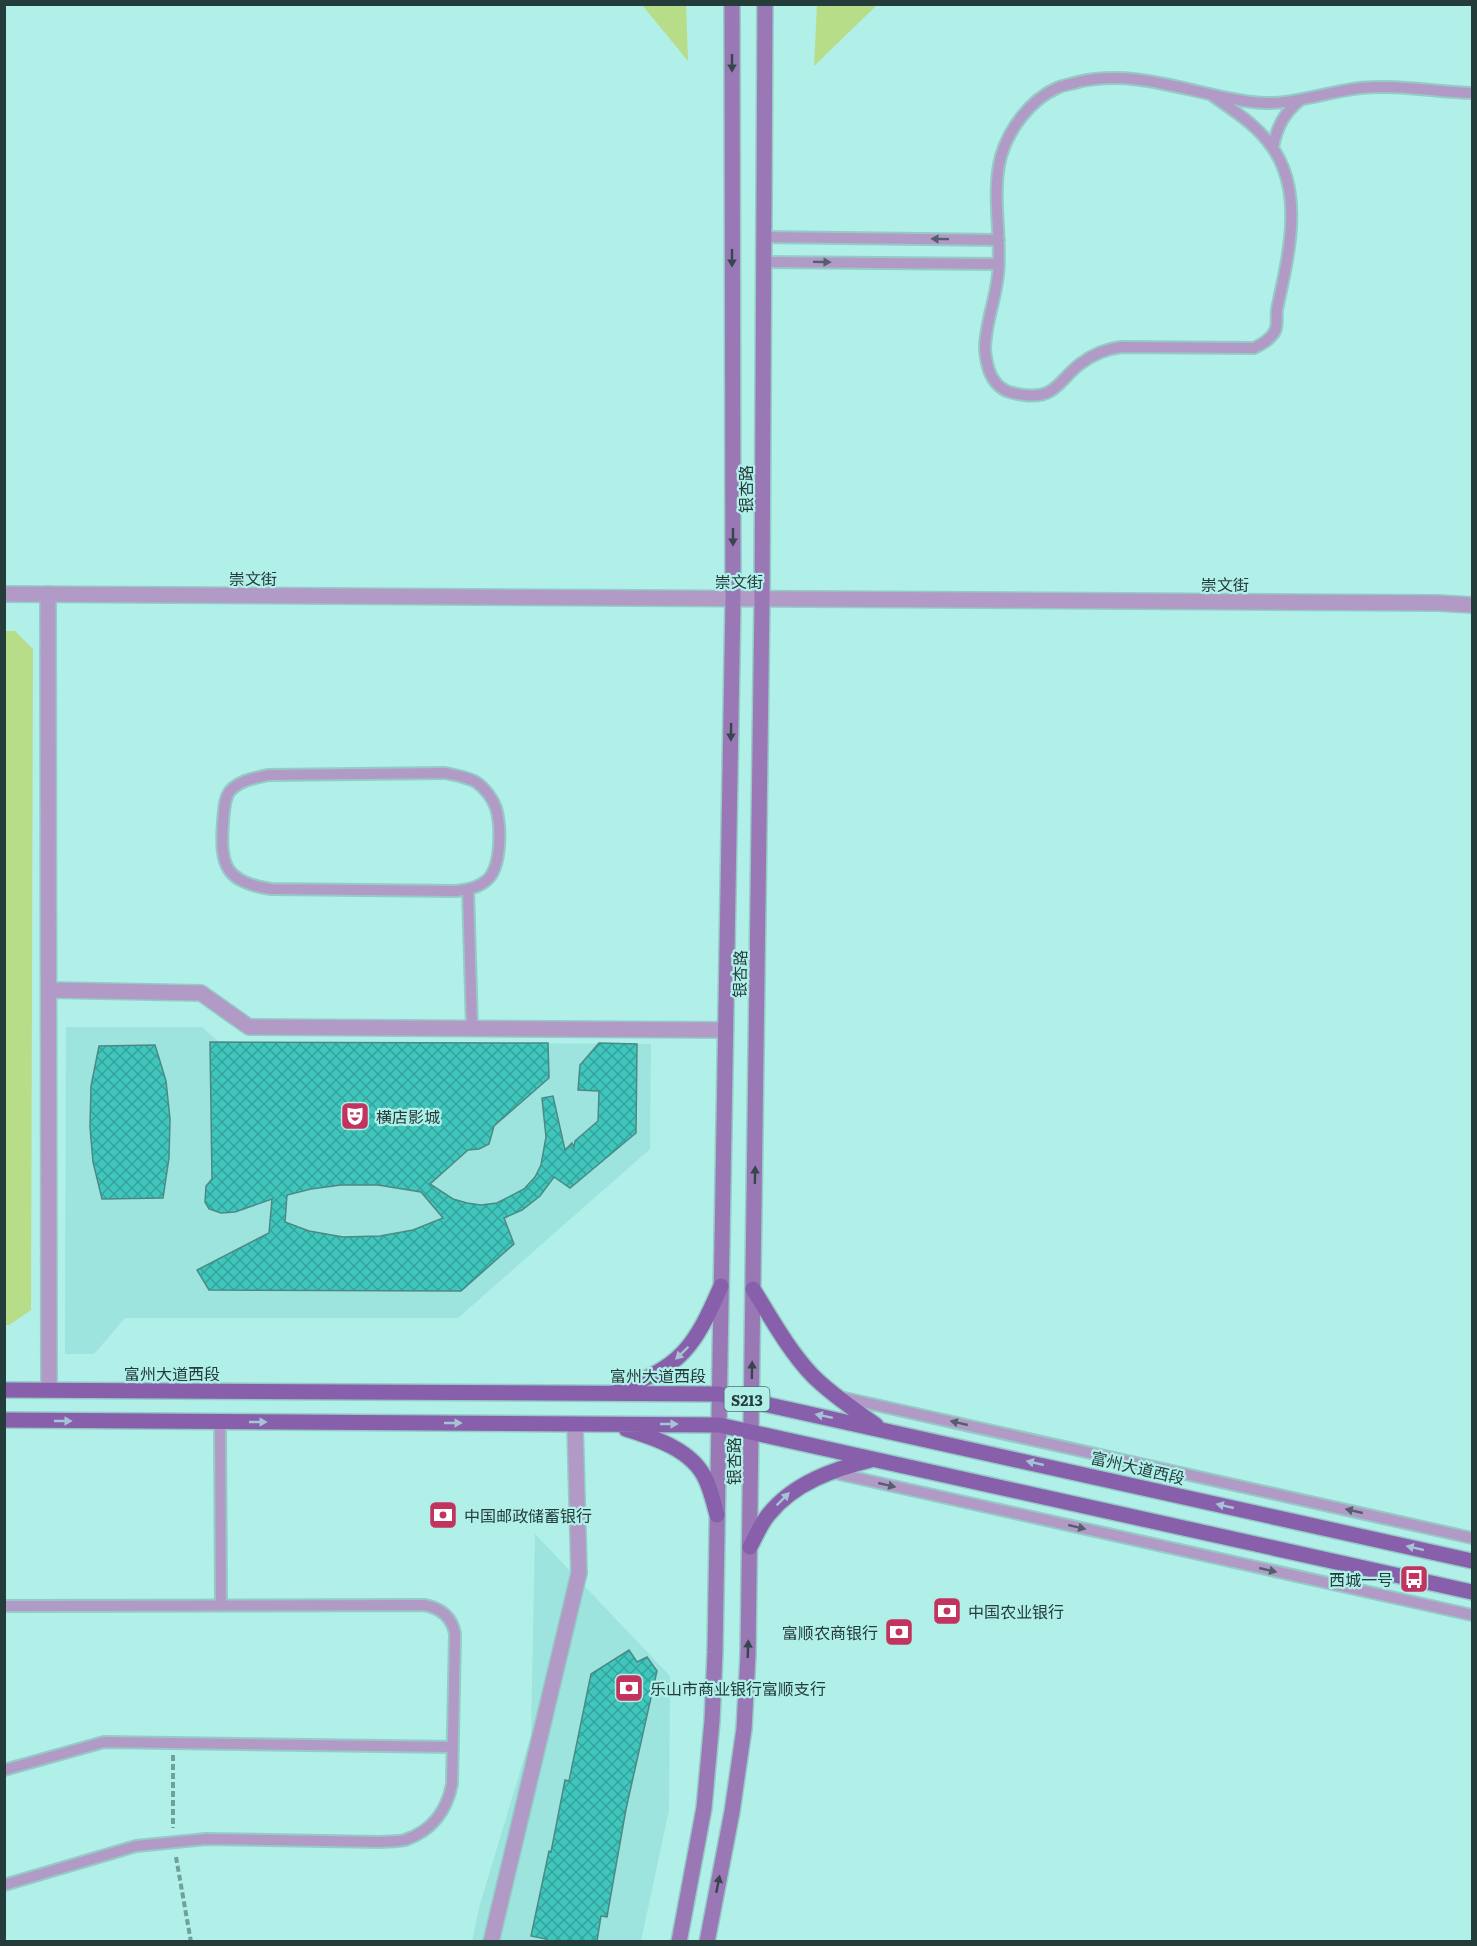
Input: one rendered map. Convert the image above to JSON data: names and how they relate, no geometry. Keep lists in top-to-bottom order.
{
  "streets": {
    "main road": ["银杏路", "富州大道西段", "S213"],
    "street": ["崇文街"]
  },
  "crossings": [
    ["银杏路", "崇文街"],
    ["银杏路", "富州大道西段"],
    ["银杏路", "S213"]
  ],
  "places": {
    "theatre": ["横店影城"],
    "bank": [
      "中国邮政储蓄银行",
      "中国农业银行",
      "富顺农商银行",
      "乐山市商业银行富顺支行"
    ],
    "bus stop": ["西城一号"]
  }
}
